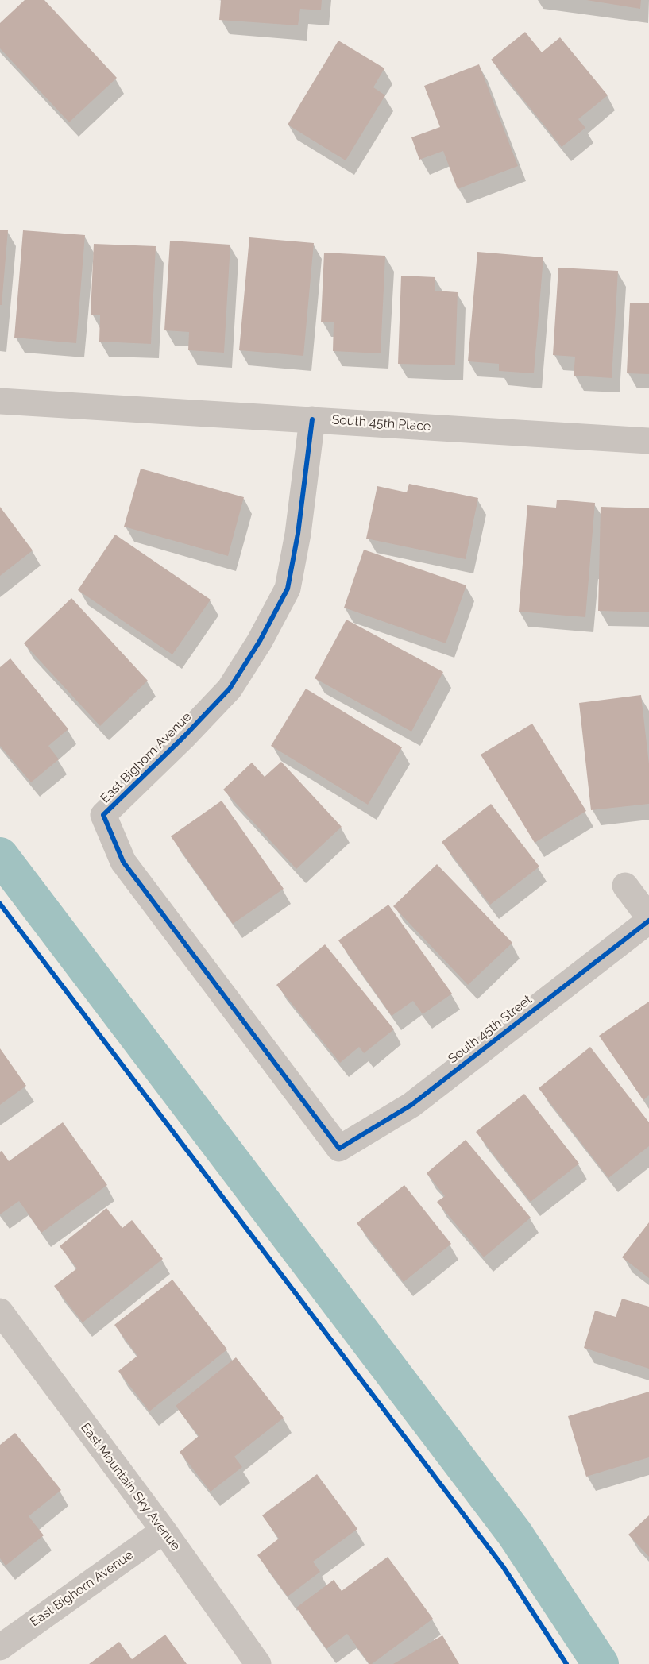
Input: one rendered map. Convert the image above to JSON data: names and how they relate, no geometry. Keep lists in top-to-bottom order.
{
  "streets": {
    "street": [
      "South 45th Place",
      "East Bighorn Avenue",
      "South 45th Street",
      "East Mountain Sky Avenue"
    ]
  },
  "crossings": [
    ["South 45th Place", "East Bighorn Avenue"],
    ["East Bighorn Avenue", "South 45th Street"],
    ["East Bighorn Avenue", "East Mountain Sky Avenue"]
  ]
}
